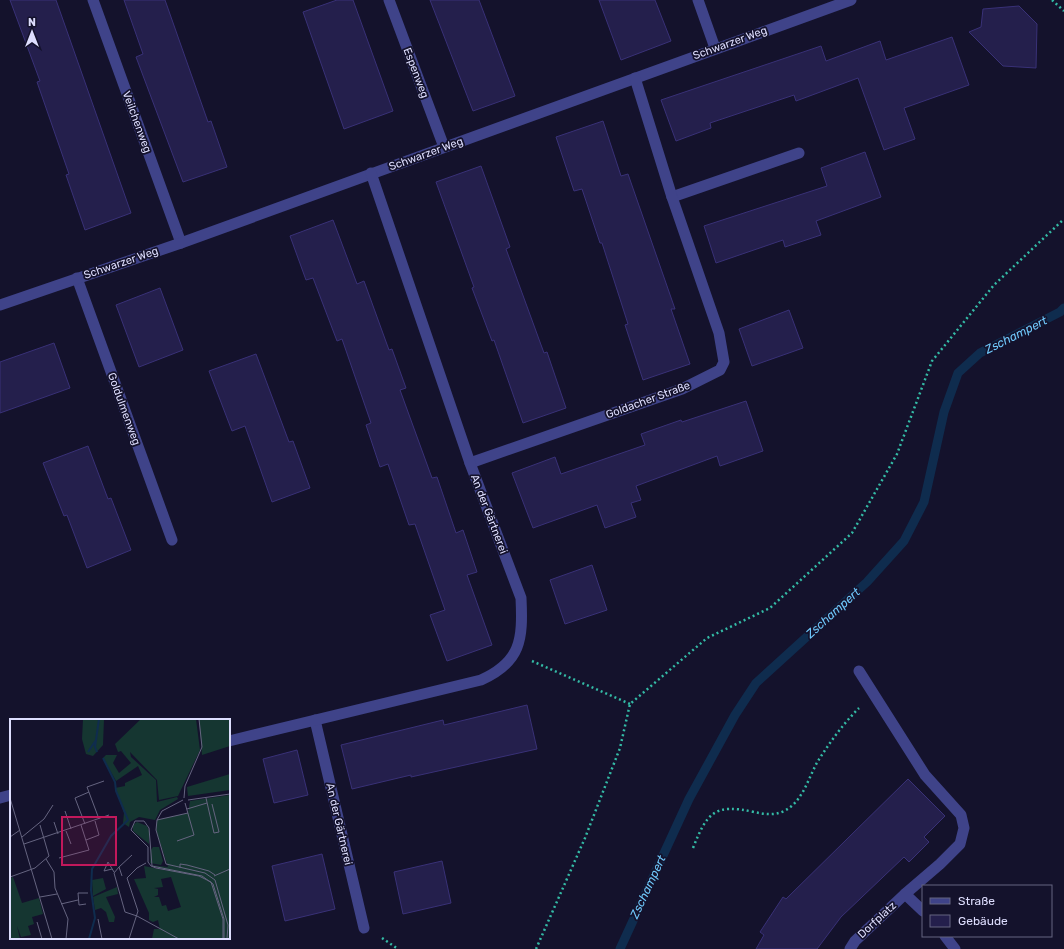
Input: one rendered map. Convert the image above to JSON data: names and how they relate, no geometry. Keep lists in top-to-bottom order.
{
  "streets": {
    "street": [
      "Schwarzer Weg",
      "Espenweg",
      "Veilchenweg",
      "Goldacher Straße",
      "Goldulmenweg",
      "An der Gärtnerei",
      "Dorfplatz"
    ]
  },
  "crossings": [
    ["Schwarzer Weg", "Espenweg"],
    ["Schwarzer Weg", "Veilchenweg"],
    ["Schwarzer Weg", "Goldacher Straße"],
    ["Schwarzer Weg", "Goldulmenweg"],
    ["Schwarzer Weg", "An der Gärtnerei"],
    ["Goldacher Straße", "An der Gärtnerei"]
  ],
  "water": ["Zschampert"],
  "legend": ["Straße", "Gebäude"],
  "north": "top"
}
